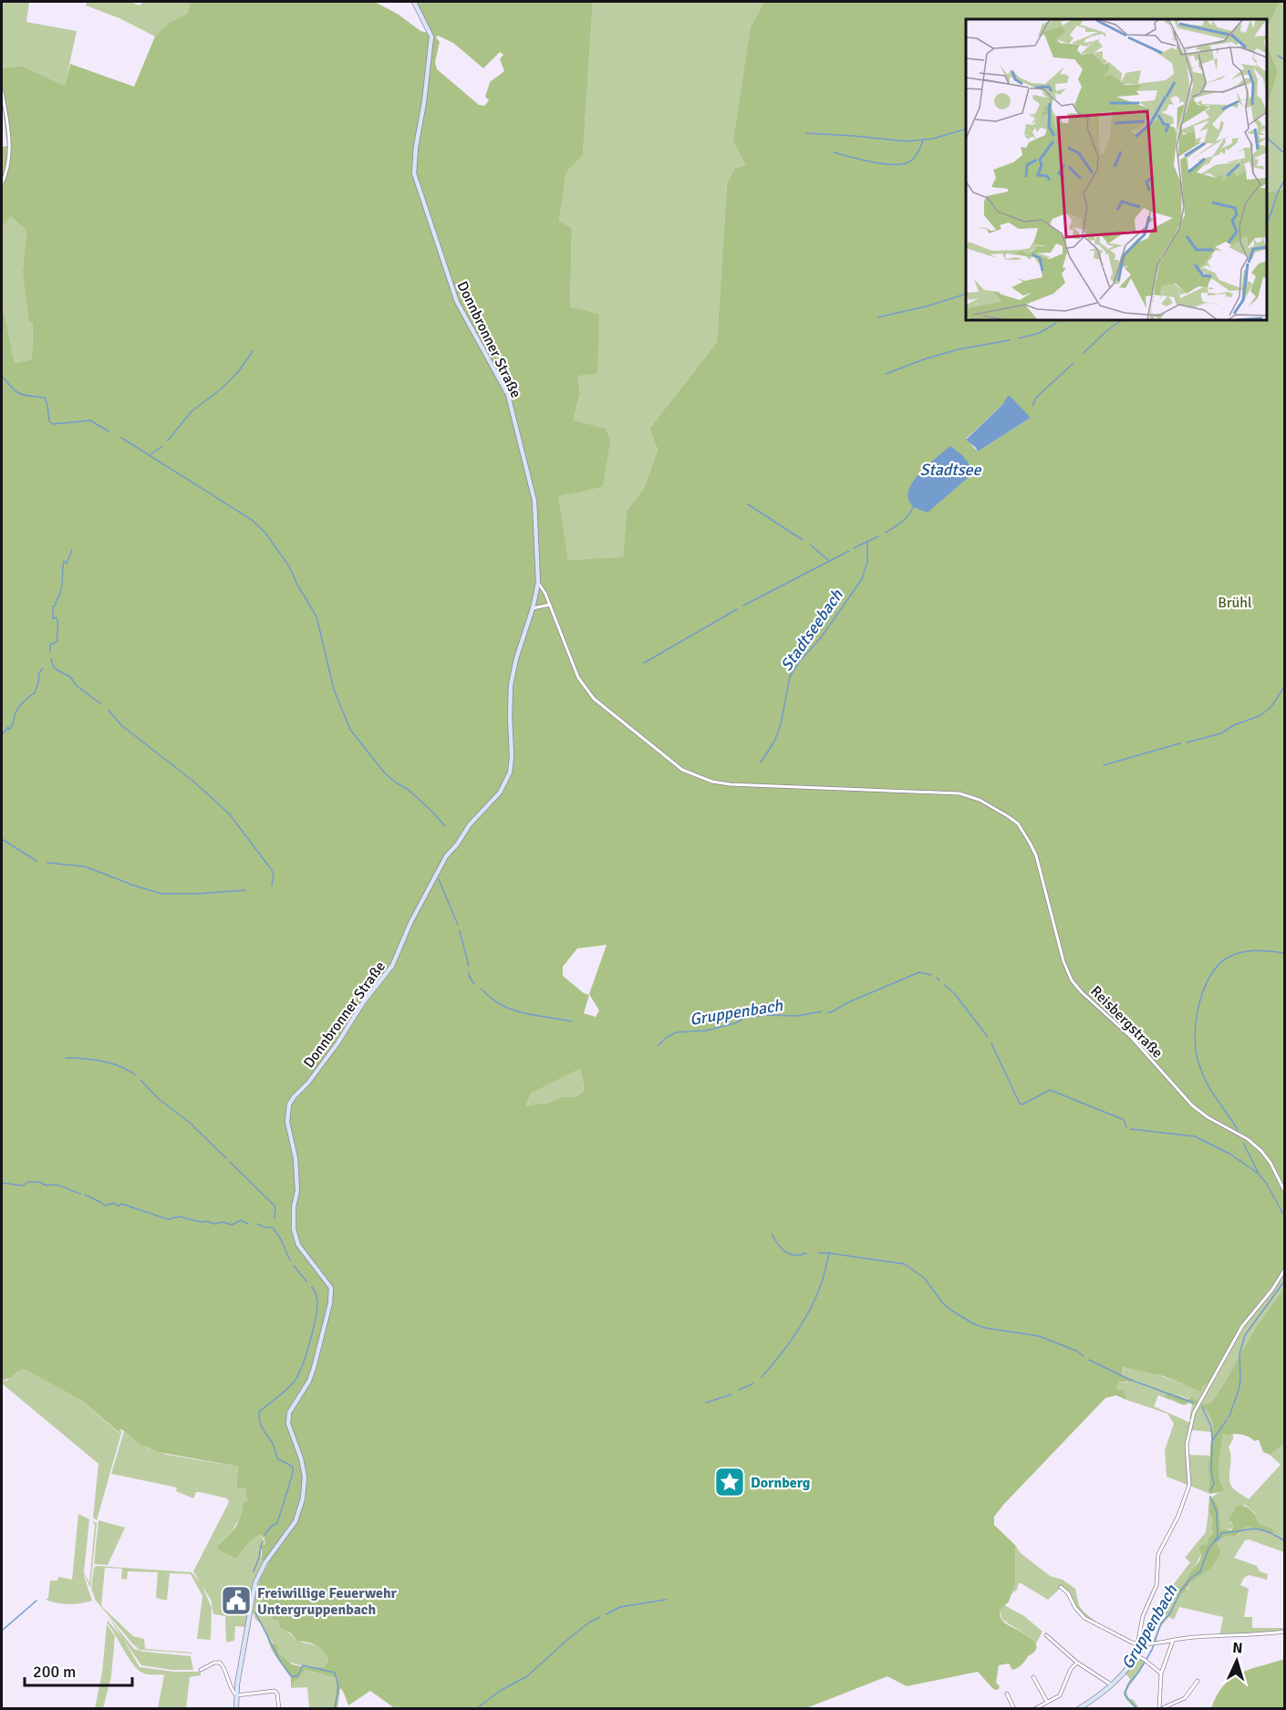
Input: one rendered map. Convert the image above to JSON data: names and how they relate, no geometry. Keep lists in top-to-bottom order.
{
  "streets": {
    "street": ["Donnbronner Straße", "Reisbergstraße"]
  },
  "water": ["Stadtsee", "Stadtseebach", "Gruppenbach"],
  "parks": ["Brühl"],
  "places": {
    "place": ["Dornberg"],
    "public building": ["Freiwillige Feuerwehr Untergruppenbach"]
  },
  "scale_bar": "200 m",
  "north": "top"
}
